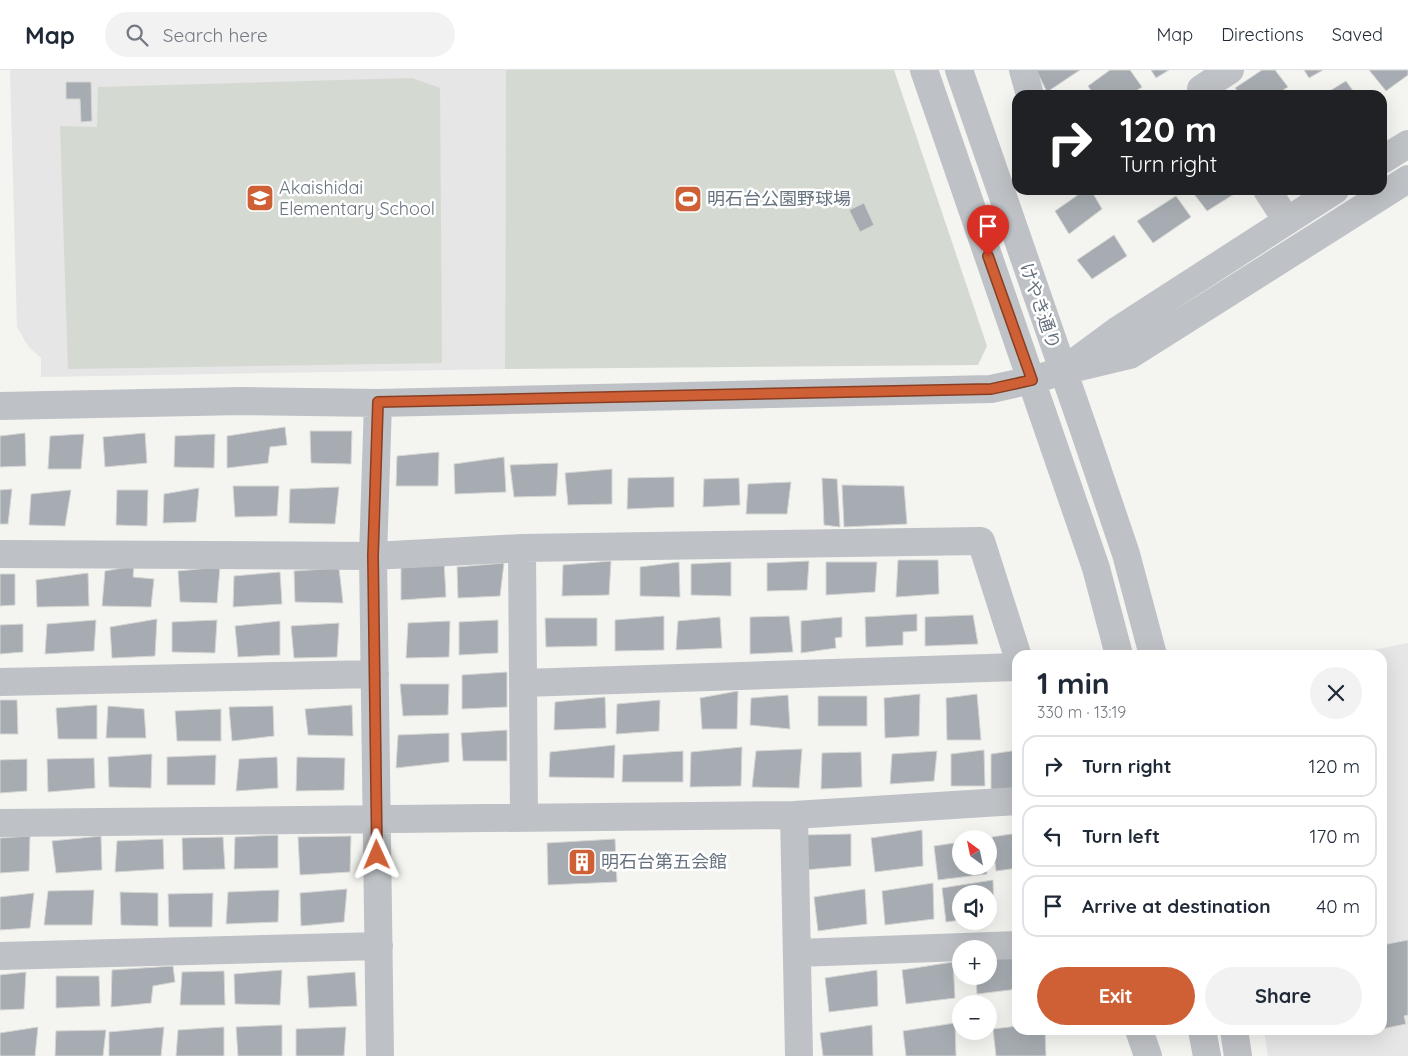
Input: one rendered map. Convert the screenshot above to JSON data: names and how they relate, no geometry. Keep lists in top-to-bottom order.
{
  "streets": {
    "street": ["けやき通り"]
  },
  "places": {
    "school or university": ["Akaishidai Elementary School"],
    "sports": ["明石台公園野球場"],
    "building": ["明石台第五会館"]
  },
  "north": "top left",
  "page": {
    "header": "Map",
    "search": "Search here",
    "nav": ["Map", "Directions", "Saved"],
    "turn": ["120 m", "Turn right"],
    "heading": ["1 min", "330 m · 13:19"],
    "list": [
      {
        "name": "Turn right",
        "value": "120 m"
      },
      {
        "name": "Turn left",
        "value": "170 m"
      },
      {
        "name": "Arrive at destination",
        "value": "40 m"
      }
    ],
    "map_buttons": ["+", "−"],
    "buttons": ["Exit", "Share"]
  }
}
